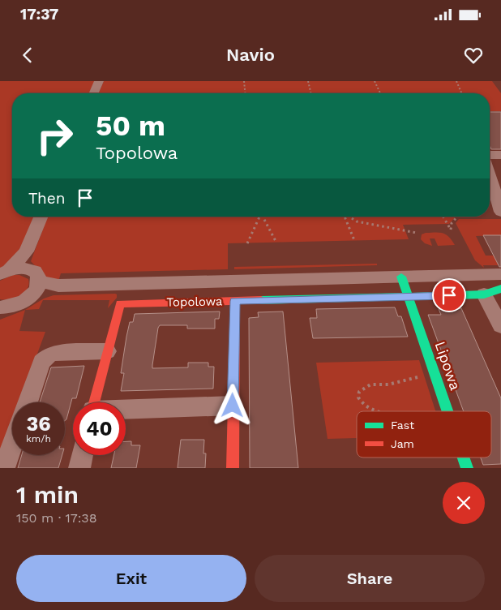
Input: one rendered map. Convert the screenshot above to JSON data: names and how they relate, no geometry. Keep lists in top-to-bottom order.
{
  "streets": {
    "street": ["Topolowa", "Lipowa"]
  },
  "crossings": [
    ["Topolowa", "Lipowa"]
  ],
  "legend": ["Fast", "Jam"],
  "page": {
    "status": "17:37",
    "header": "Navio",
    "turn": ["50 m", "Topolowa"],
    "then": "Then",
    "speed": "36 km/h",
    "limit": "40",
    "heading": ["1 min", "150 m · 17:38"],
    "buttons": ["Exit", "Share"]
  }
}
